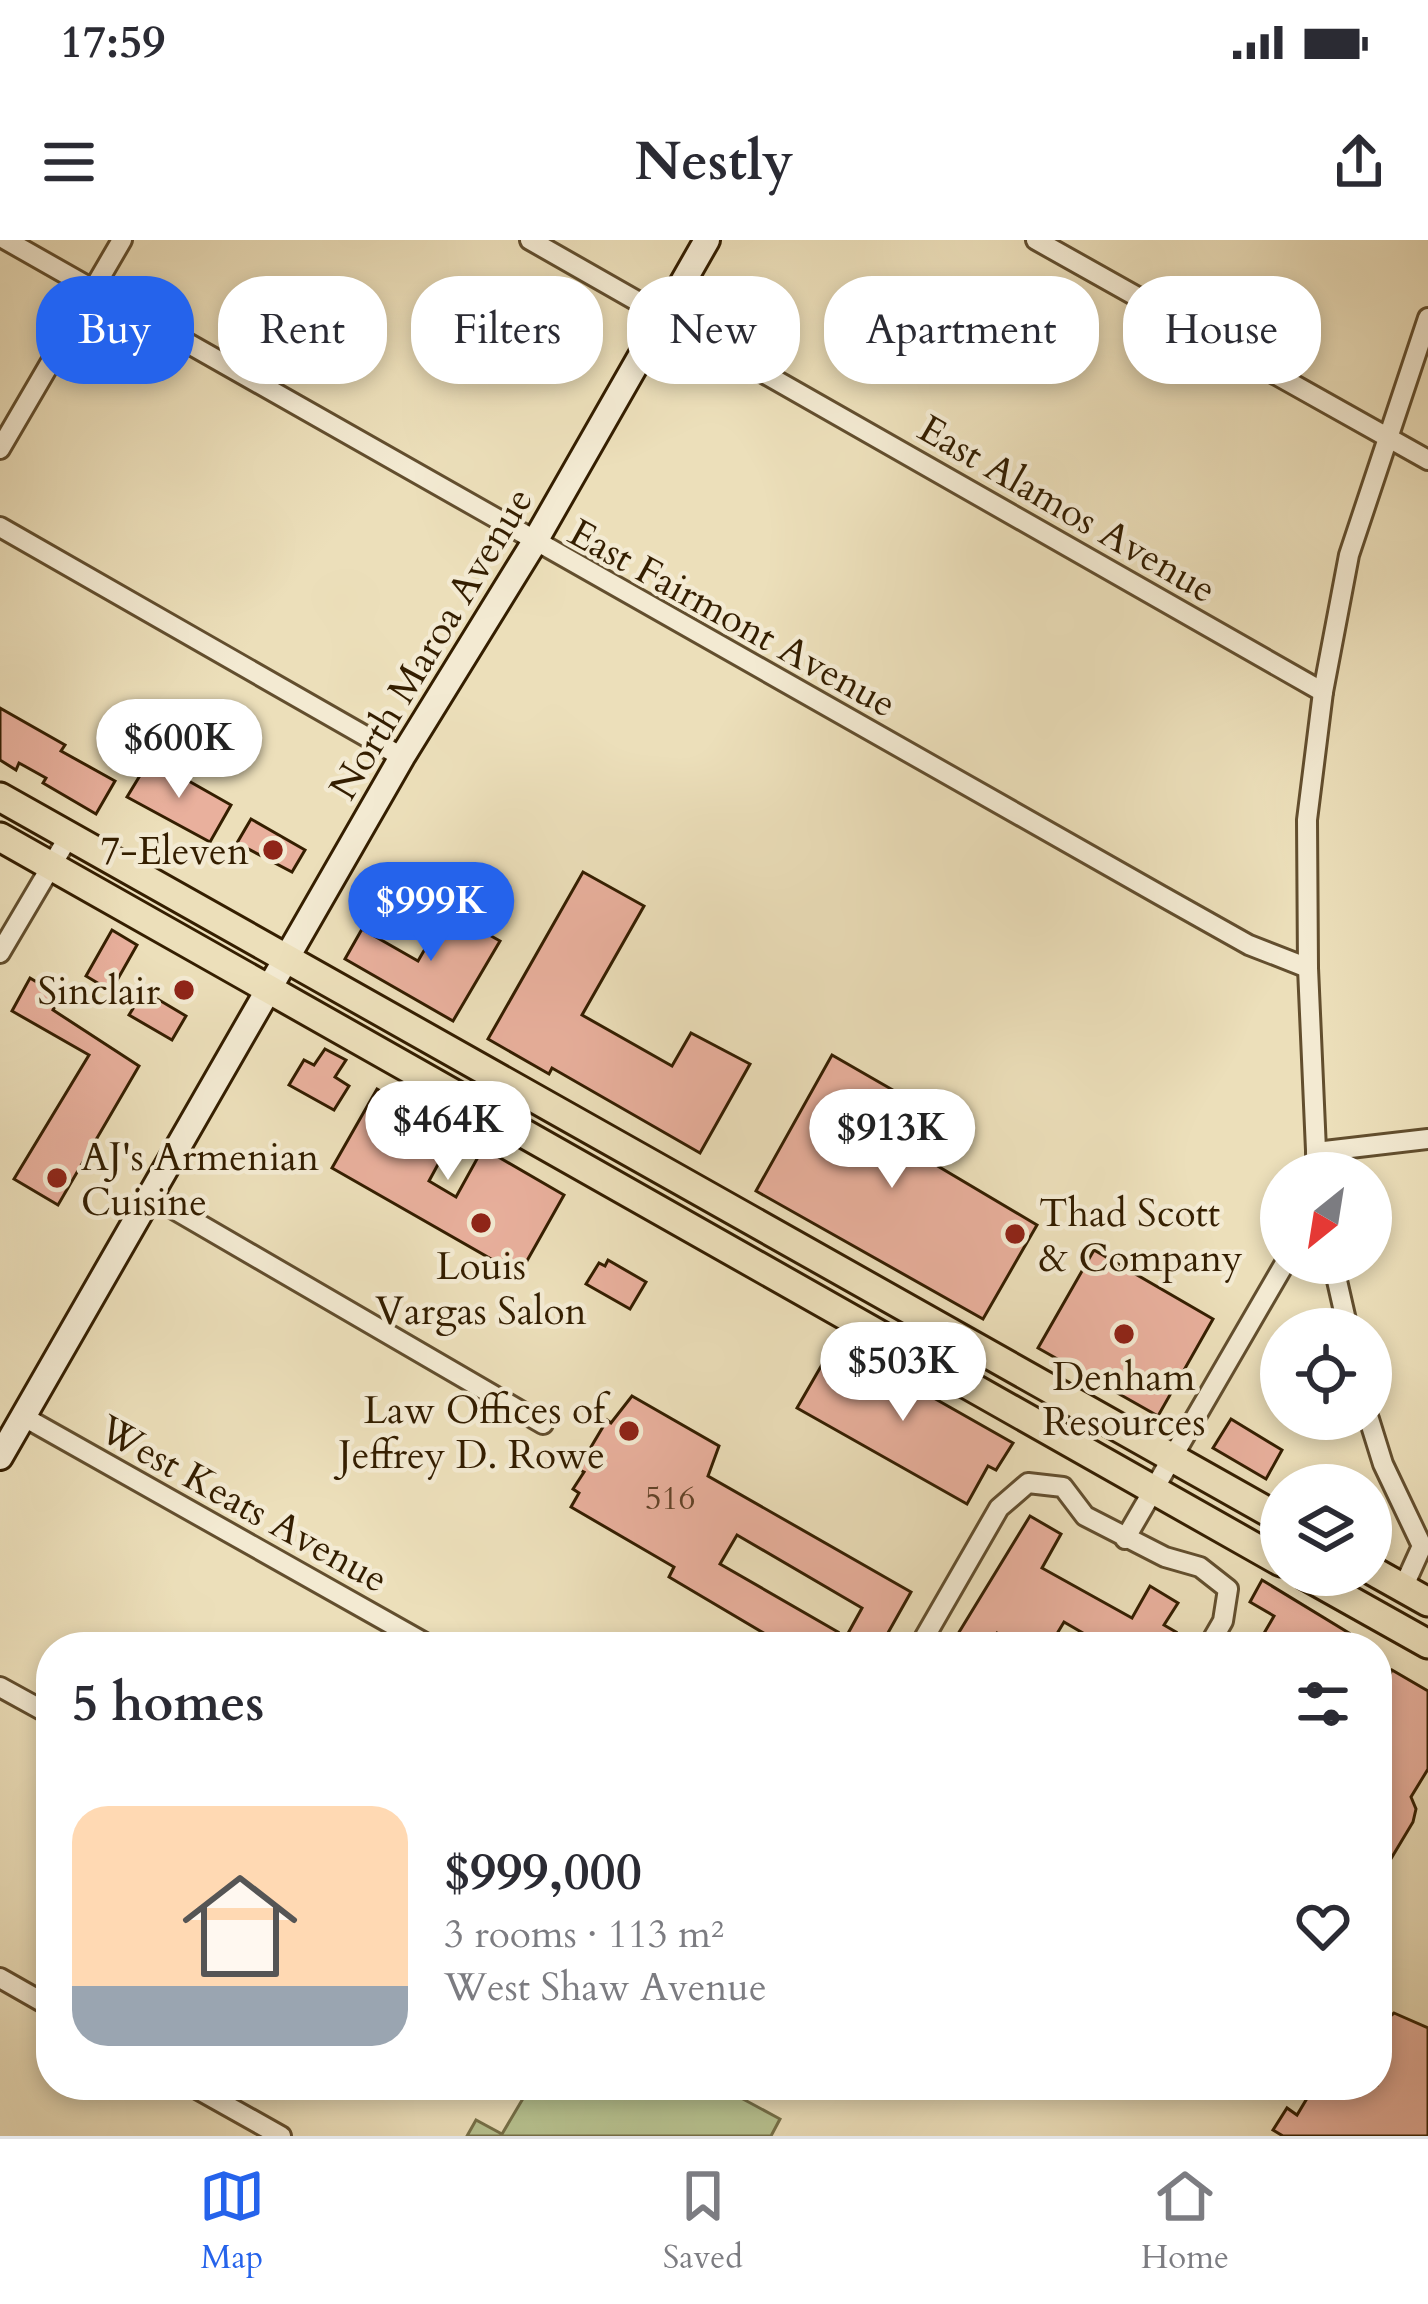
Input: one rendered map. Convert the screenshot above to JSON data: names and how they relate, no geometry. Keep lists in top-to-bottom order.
{
  "streets": {
    "main road": ["North Maroa Avenue"],
    "street": ["East Alamos Avenue", "East Fairmont Avenue", "West Keats Avenue"]
  },
  "crossings": [
    ["East Fairmont Avenue", "North Maroa Avenue"],
    ["North Maroa Avenue", "West Keats Avenue"]
  ],
  "places": [
    "7-Eleven",
    "Sinclair",
    "AJ's Armenian Cuisine",
    "Louis Vargas Salon",
    "Thad Scott & Company",
    "Denham Resources",
    "Law Offices of Jeffrey D. Rowe"
  ],
  "house_numbers": ["516"],
  "north": "bottom left",
  "page": {
    "status": "17:59",
    "header": "Nestly",
    "chip": [
      "Buy",
      "Rent",
      "Filters",
      "New",
      "Apartment",
      "House"
    ],
    "price": [
      "$600K",
      "$999K",
      "$464K",
      "$913K",
      "$503K"
    ],
    "heading": "5 homes",
    "list": [
      {
        "name": "$999,000",
        "note": "3 rooms · 113 m² · West Shaw Avenue"
      }
    ],
    "tabs": ["Map", "Saved", "Home"]
  }
}
